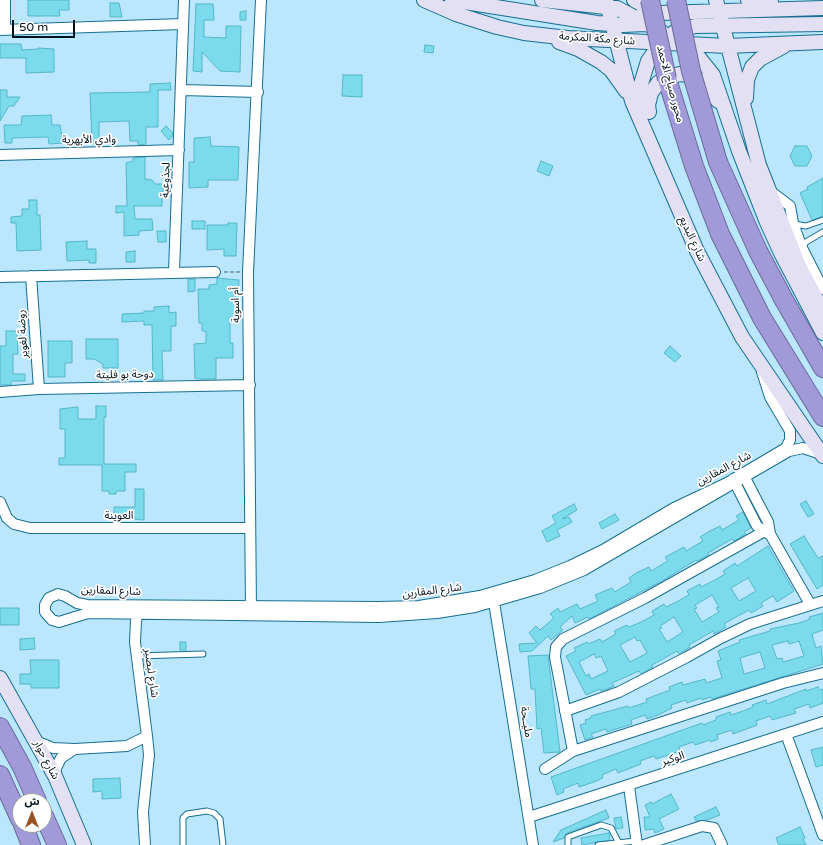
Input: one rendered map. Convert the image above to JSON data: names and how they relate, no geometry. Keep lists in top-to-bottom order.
{
  "streets": {
    "highway": ["محور صباح الاحمد"],
    "main road": ["شارع مكة المكرمة", "شارع البديع", "شارع حوار"],
    "street": [
      "وادي الأبهرية",
      "لجذوعية",
      "أم اسوية",
      "روضة لغوير",
      "دوحة بو فليتة",
      "شارع المقارين",
      "العوينة",
      "شارع لبصير",
      "مليــحة",
      "الوكير"
    ]
  },
  "crossings": [
    ["شارع مكة المكرمة", "شارع البديع"],
    ["وادي الأبهرية", "لجذوعية"],
    ["شارع البديع", "شارع المقارين"],
    ["أم اسوية", "دوحة بو فليتة"],
    ["أم اسوية", "شارع المقارين"],
    ["أم اسوية", "العوينة"],
    ["روضة لغوير", "دوحة بو فليتة"],
    ["شارع المقارين", "شارع لبصير"],
    ["شارع المقارين", "مليــحة"],
    ["مليــحة", "الوكير"]
  ],
  "scale_bar": "50 m",
  "north": "top"
}
